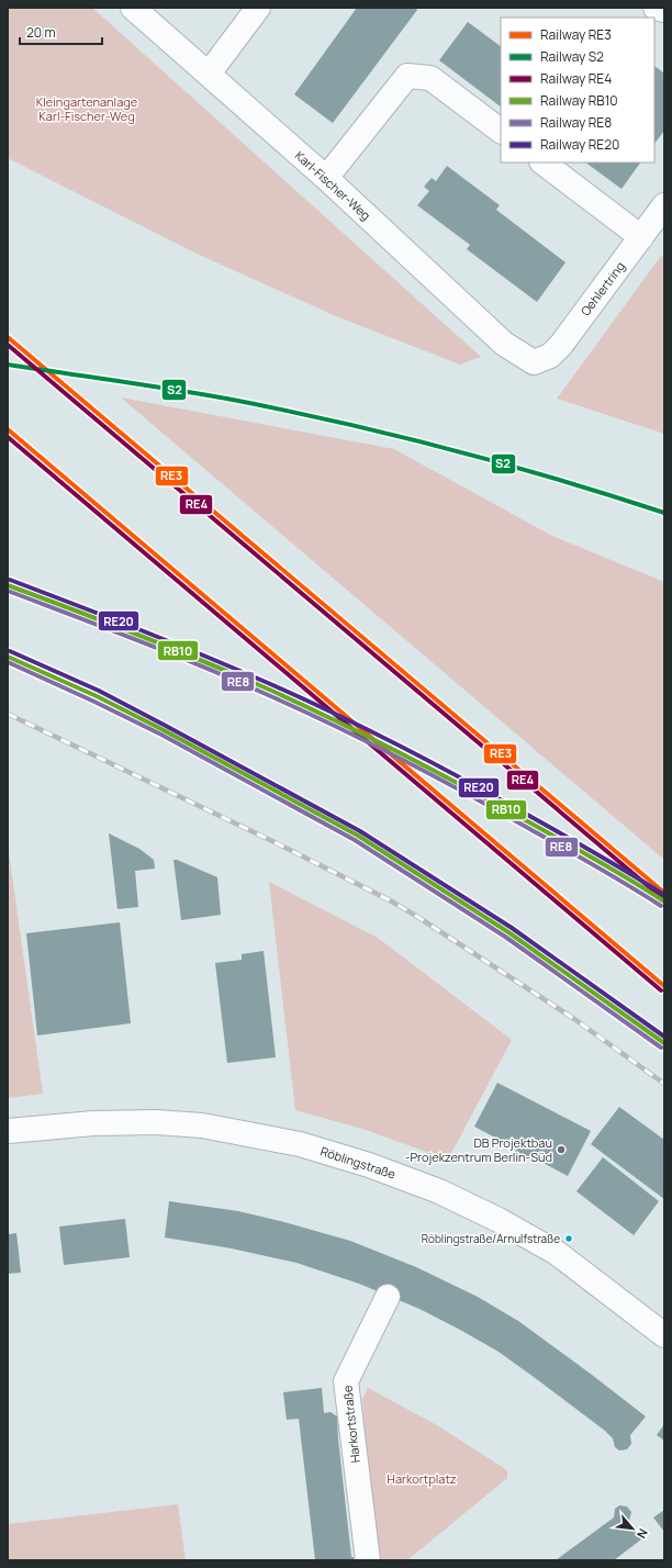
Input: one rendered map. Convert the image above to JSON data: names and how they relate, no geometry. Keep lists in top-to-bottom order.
{
  "streets": {
    "street": [
      "Karl-Fischer-Weg",
      "Oehlertring",
      "Röblingstraße",
      "Harkortstraße"
    ]
  },
  "crossings": [
    ["Karl-Fischer-Weg", "Oehlertring"]
  ],
  "parks": ["Kleingartenanlage Karl-Fischer-Weg", "Harkortplatz"],
  "places": ["DB Projektbau -Projekzentrum Berlin-Süd", "Röblingstraße/Arnulfstraße"],
  "lines": [
    "rail line RE3",
    "rail line RE4",
    "rail line S2",
    "rail line RE20",
    "rail line RB10",
    "rail line RE8"
  ],
  "legend": [
    "Railway RE3",
    "Railway S2",
    "Railway RE4",
    "Railway RB10",
    "Railway RE8",
    "Railway RE20"
  ],
  "scale_bar": "20 m",
  "north": "bottom right"
}
